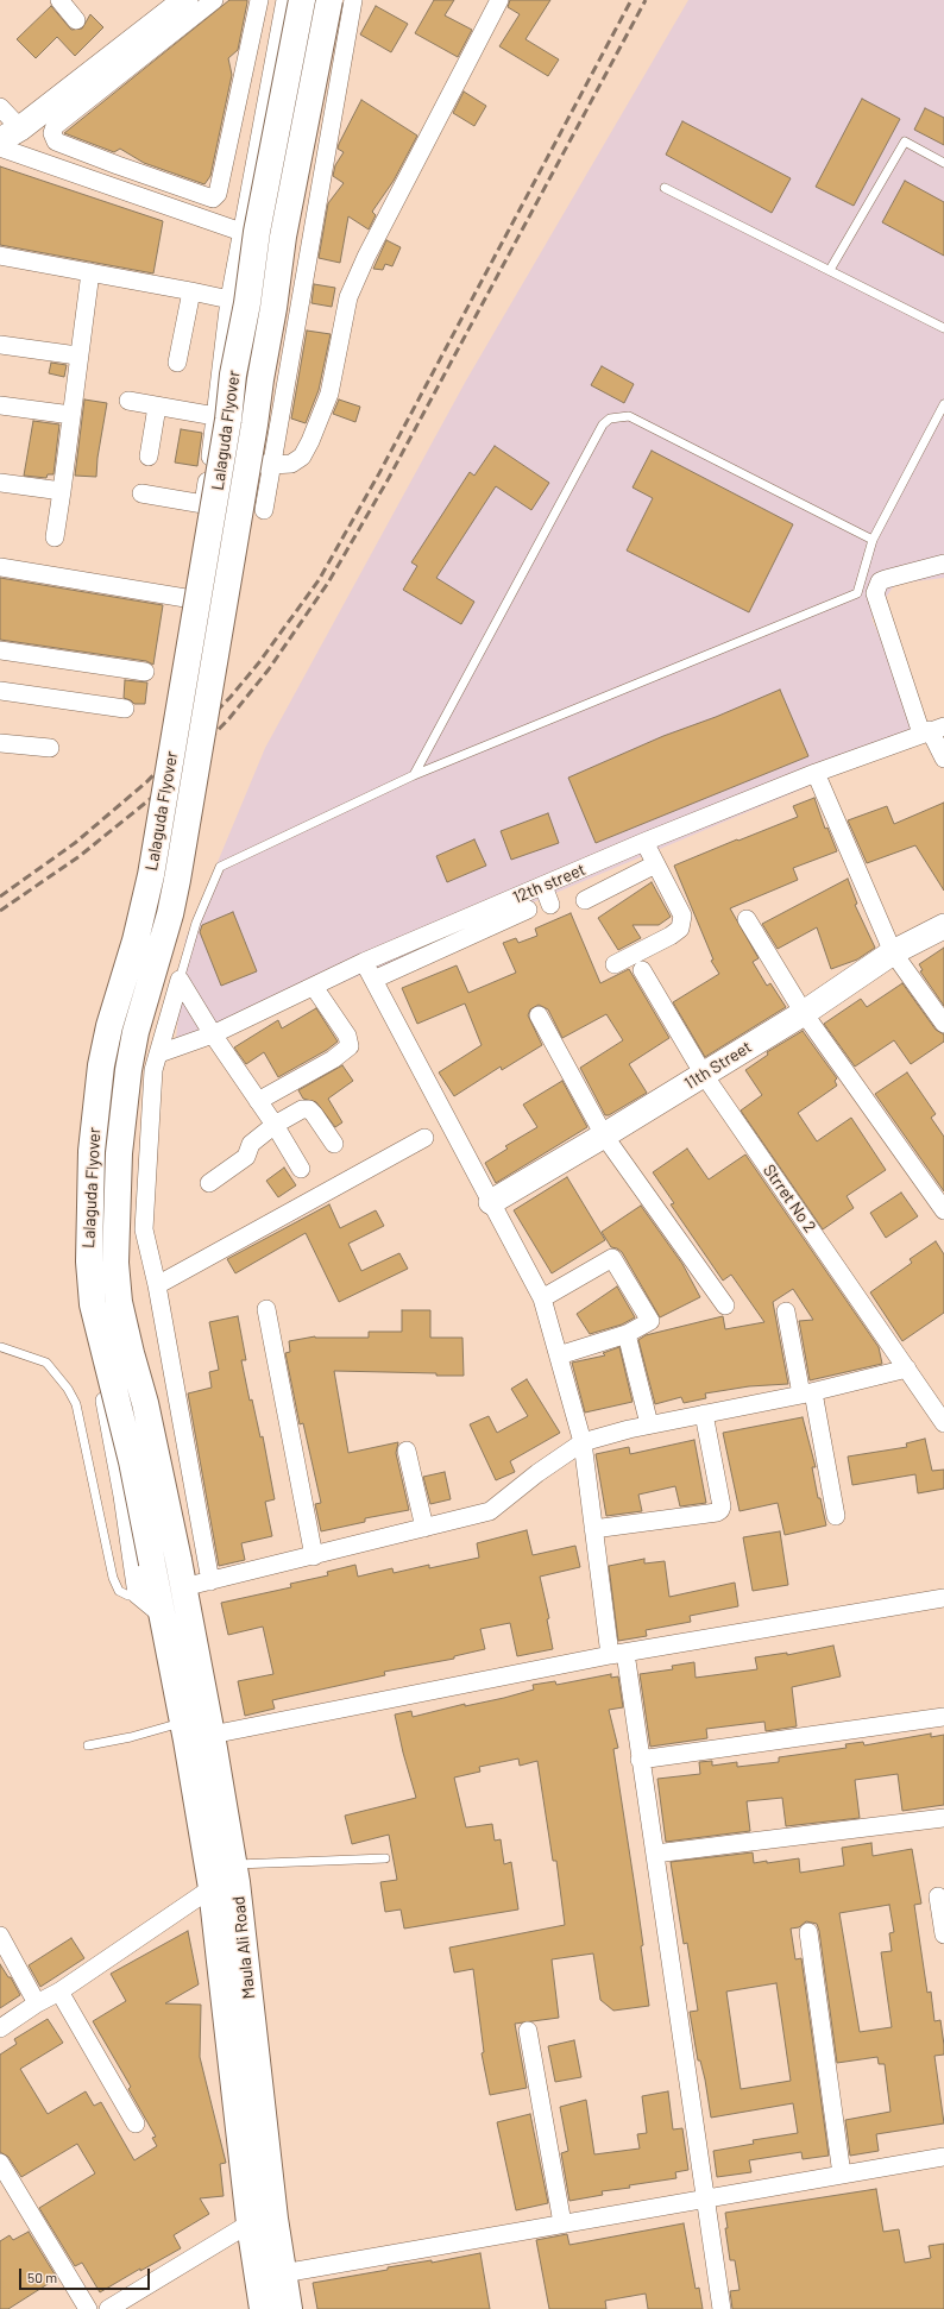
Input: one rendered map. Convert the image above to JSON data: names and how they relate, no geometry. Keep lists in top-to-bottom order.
{
  "streets": {
    "main road": ["Lalaguda Flyover", "Maula Ali Road"],
    "street": ["12th street", "11th Street", "Strret No 2"]
  },
  "crossings": [
    ["Lalaguda Flyover", "Maula Ali Road"],
    ["11th Street", "Strret No 2"]
  ],
  "scale_bar": "50 m"
}
